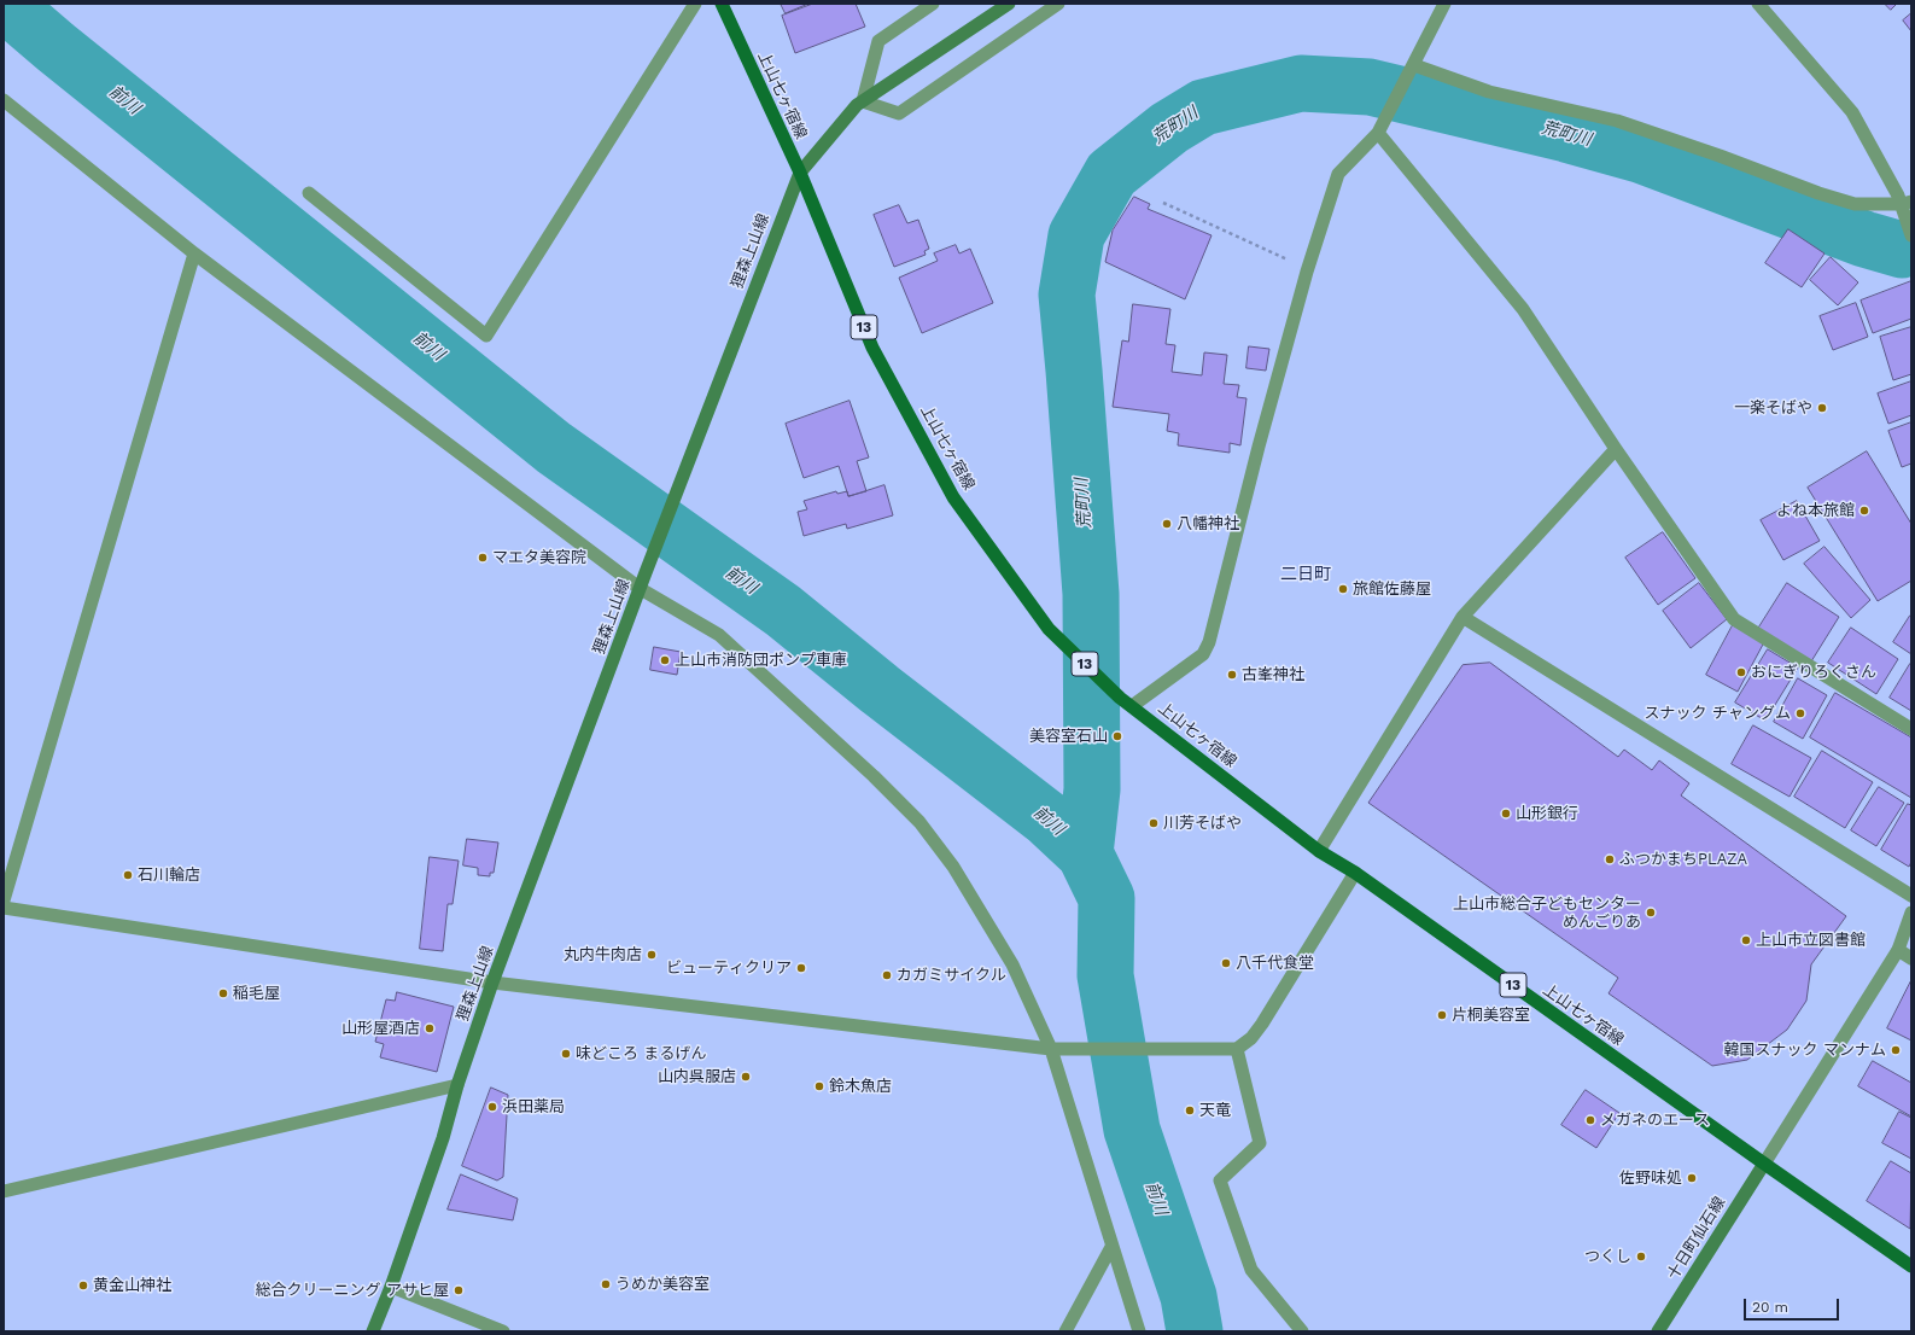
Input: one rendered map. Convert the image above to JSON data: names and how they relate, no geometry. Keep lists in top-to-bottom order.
{
  "streets": {
    "main road": [
      "上山七ヶ宿線",
      "狸森上山線",
      "13",
      "十日町仙石線"
    ]
  },
  "crossings": [
    ["上山七ヶ宿線", "狸森上山線"],
    ["上山七ヶ宿線", "十日町仙石線"]
  ],
  "districts": ["二日町"],
  "water": ["前川", "荒町川"],
  "places": [
    "一楽そばや",
    "よね本旅館",
    "八幡神社",
    "マエタ美容院",
    "旅館佐藤屋",
    "上山市消防団ポンプ車庫",
    "おにぎりろくさん",
    "古峯神社",
    "スナック チャングム",
    "美容室石山",
    "山形銀行",
    "川芳そばや",
    "ふつかまちPLAZA",
    "石川輪店",
    "上山市総合子どもセンター めんごりあ",
    "上山市立図書館",
    "丸内牛肉店",
    "八千代食堂",
    "ビューティクリア",
    "カガミサイクル",
    "稲毛屋",
    "片桐美容室",
    "山形屋酒店",
    "韓国スナック マンナム",
    "味どころ まるげん",
    "山内呉服店",
    "鈴木魚店",
    "浜田薬局",
    "天竜",
    "メガネのエース",
    "佐野味処",
    "つくし",
    "うめか美容室",
    "黄金山神社",
    "総合クリーニング アサヒ屋"
  ],
  "scale_bar": "20 m"
}
